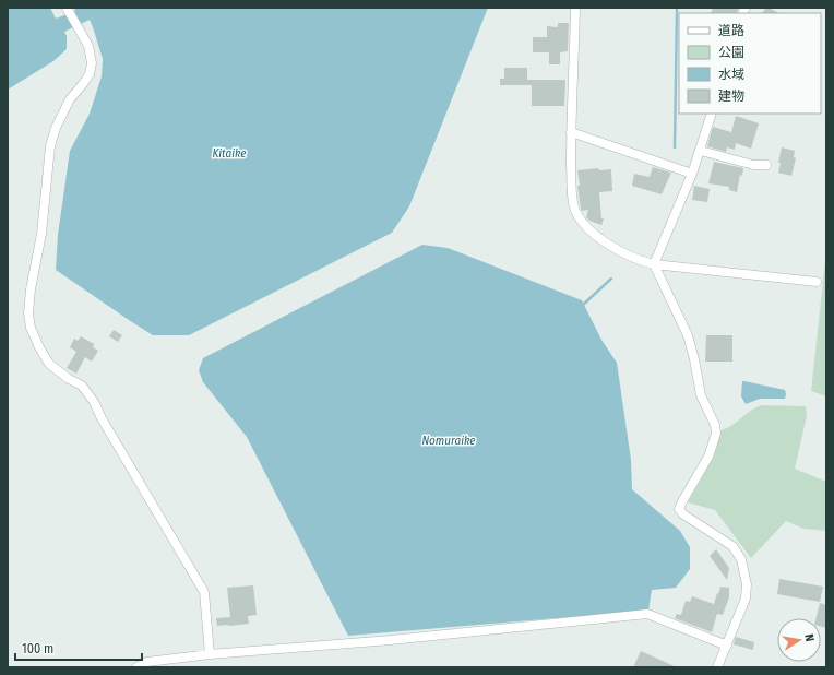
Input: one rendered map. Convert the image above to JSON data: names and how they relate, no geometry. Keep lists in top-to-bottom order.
{
  "water": ["Kitaike", "Nomuraike"],
  "legend": [
    "道路",
    "公園",
    "水域",
    "建物"
  ],
  "scale_bar": "100 m",
  "north": "right"
}
